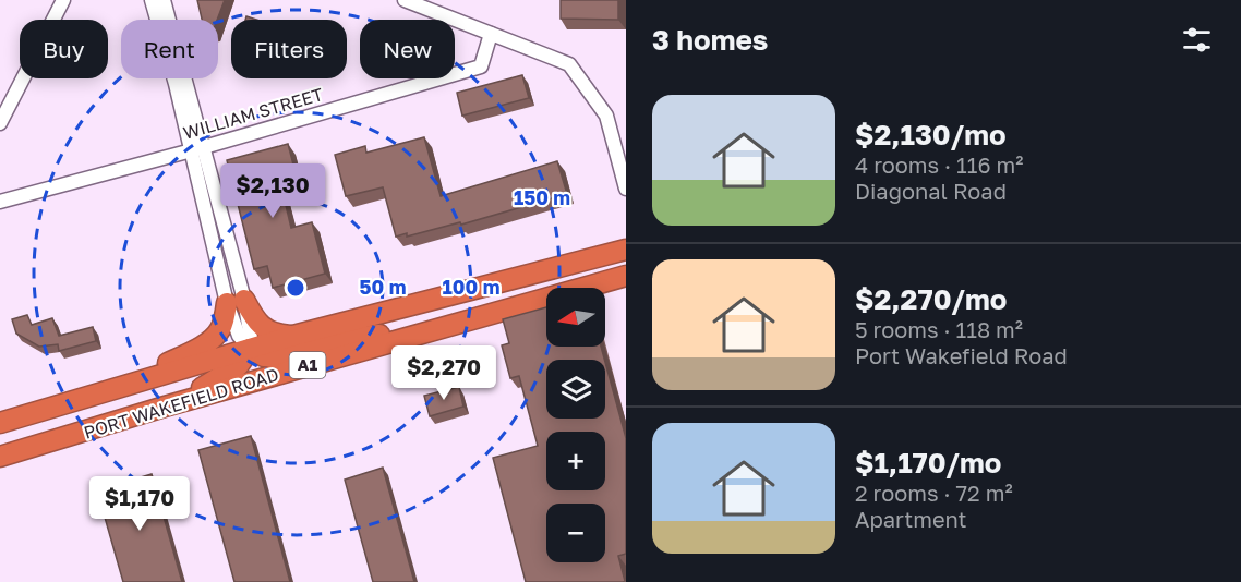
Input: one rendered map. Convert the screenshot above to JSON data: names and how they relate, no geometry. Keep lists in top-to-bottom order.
{
  "streets": {
    "highway": ["A1", "PORT WAKEFIELD ROAD"],
    "street": ["WILLIAM STREET"]
  },
  "north": "left",
  "page": {
    "heading": "3 homes",
    "chip": [
      "Buy",
      "Rent",
      "Filters",
      "New"
    ],
    "list": [
      {
        "name": "$2,130/mo",
        "note": "4 rooms · 116 m² · Diagonal Road"
      },
      {
        "name": "$2,270/mo",
        "note": "5 rooms · 118 m² · Port Wakefield Road"
      },
      {
        "name": "$1,170/mo",
        "note": "2 rooms · 72 m² · Apartment"
      }
    ],
    "price": ["$2,130", "$2,270", "$1,170"],
    "map_buttons": ["+", "−"]
  },
  "rings": ["150 m", "50 m", "100 m"]
}
